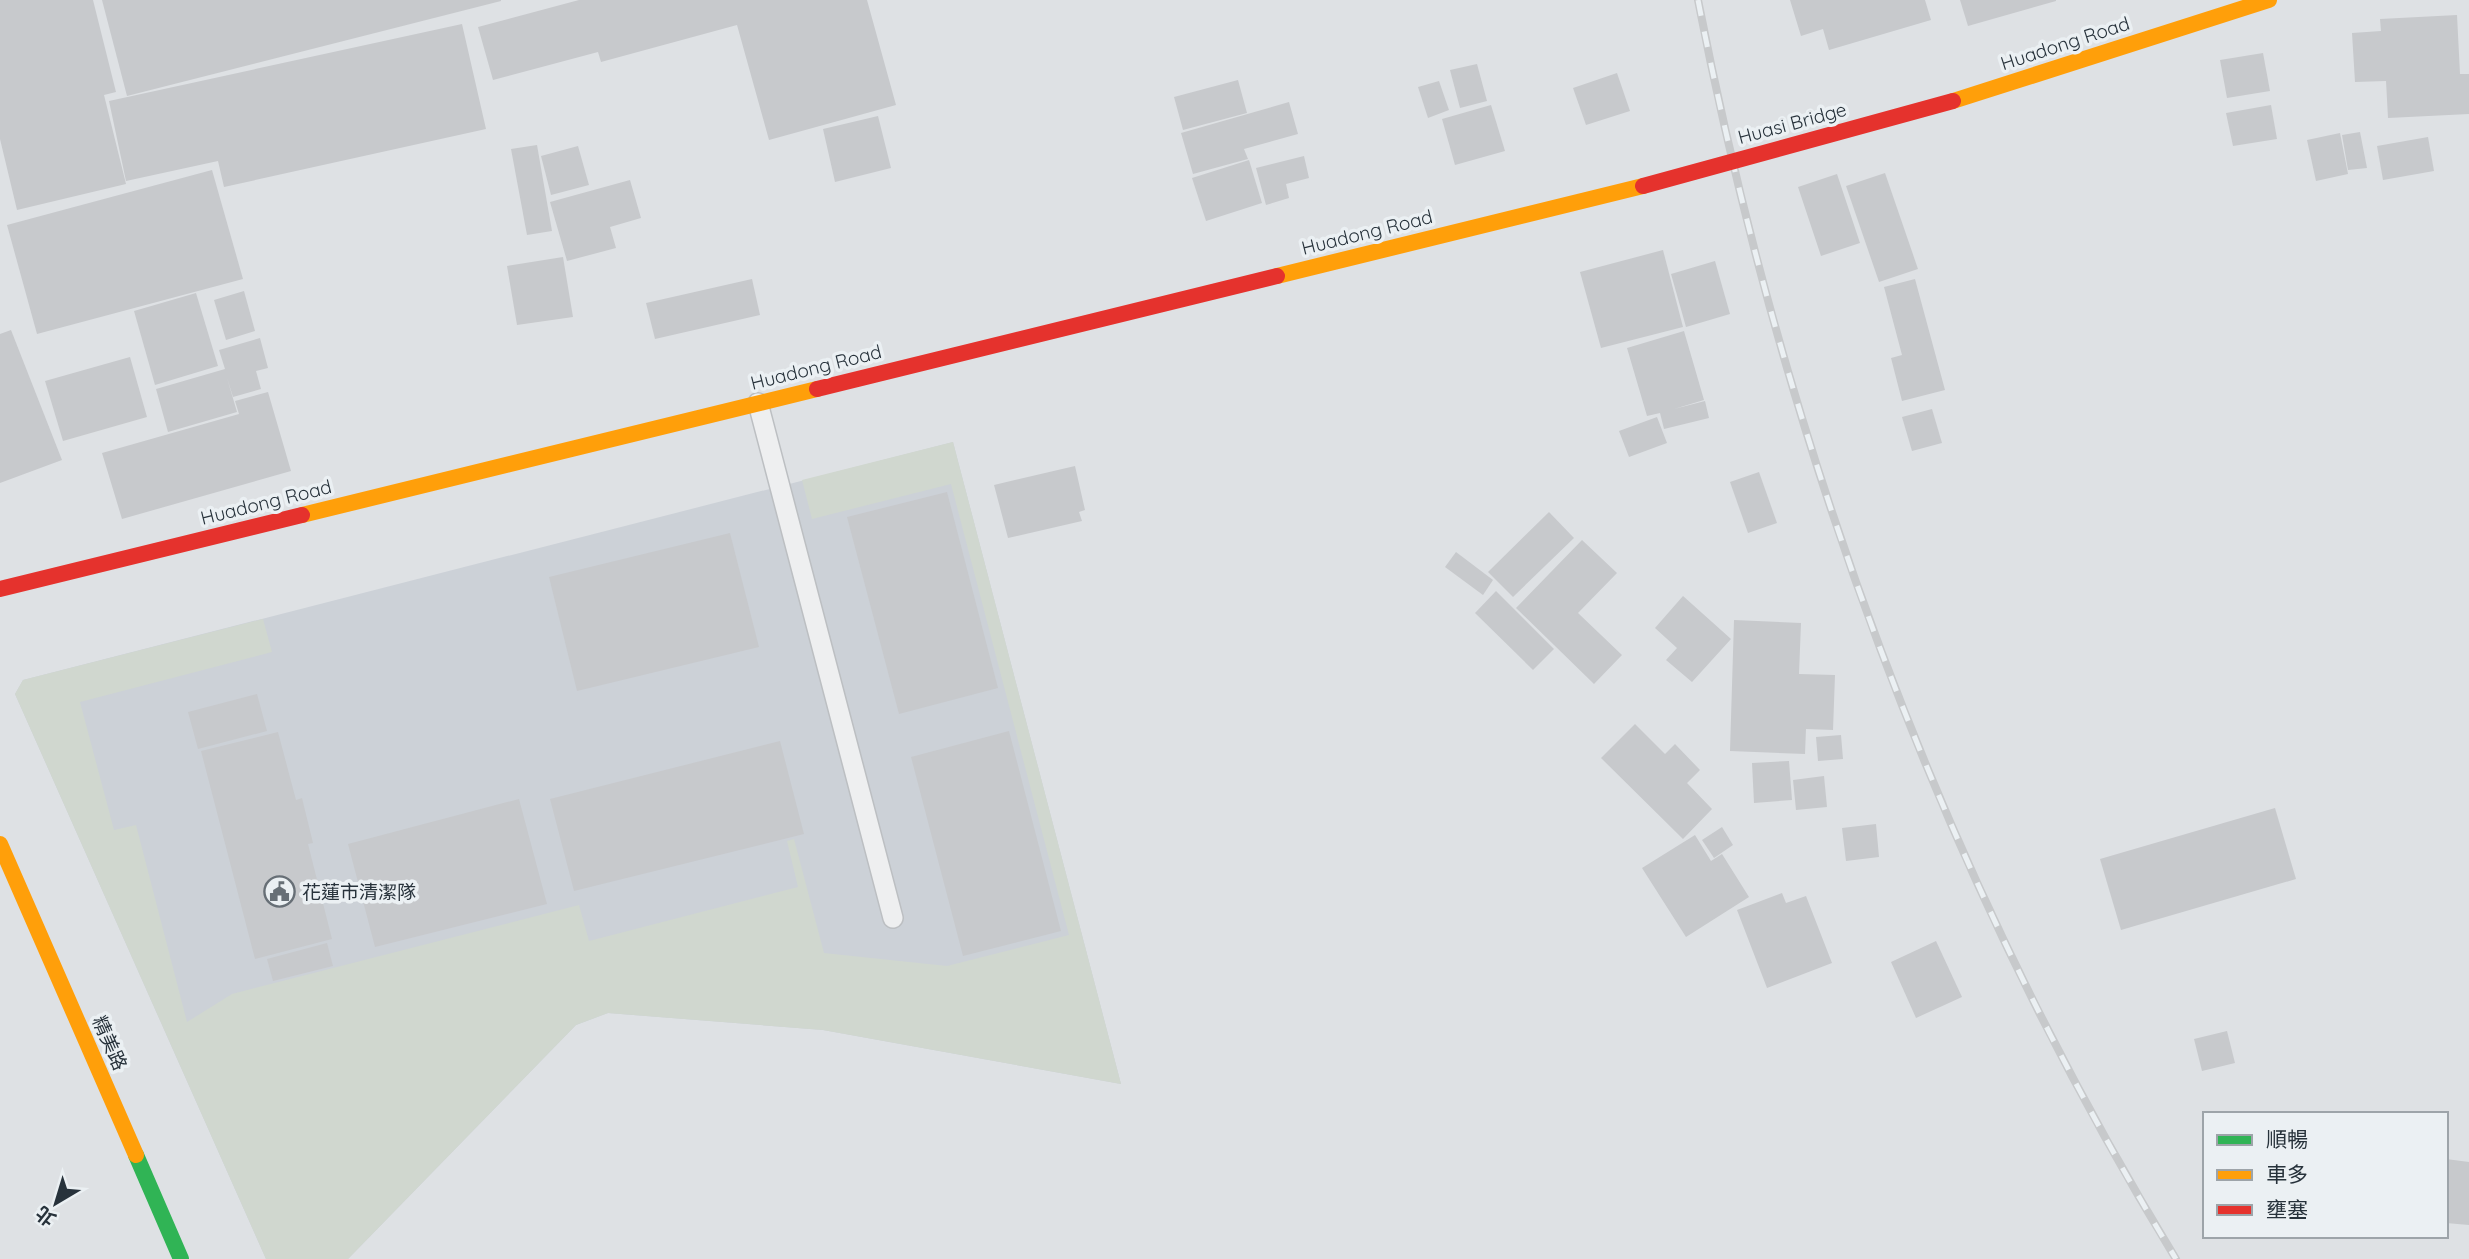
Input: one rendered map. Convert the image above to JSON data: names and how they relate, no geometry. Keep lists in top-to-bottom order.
{
  "streets": {
    "street": ["Huadong Road", "Huasi Bridge", "精美路"]
  },
  "crossings": [
    ["Huadong Road", "Huasi Bridge"]
  ],
  "places": {
    "public building": ["花蓮市清潔隊"]
  },
  "legend": ["順暢", "車多", "壅塞"],
  "north": "bottom left"
}
